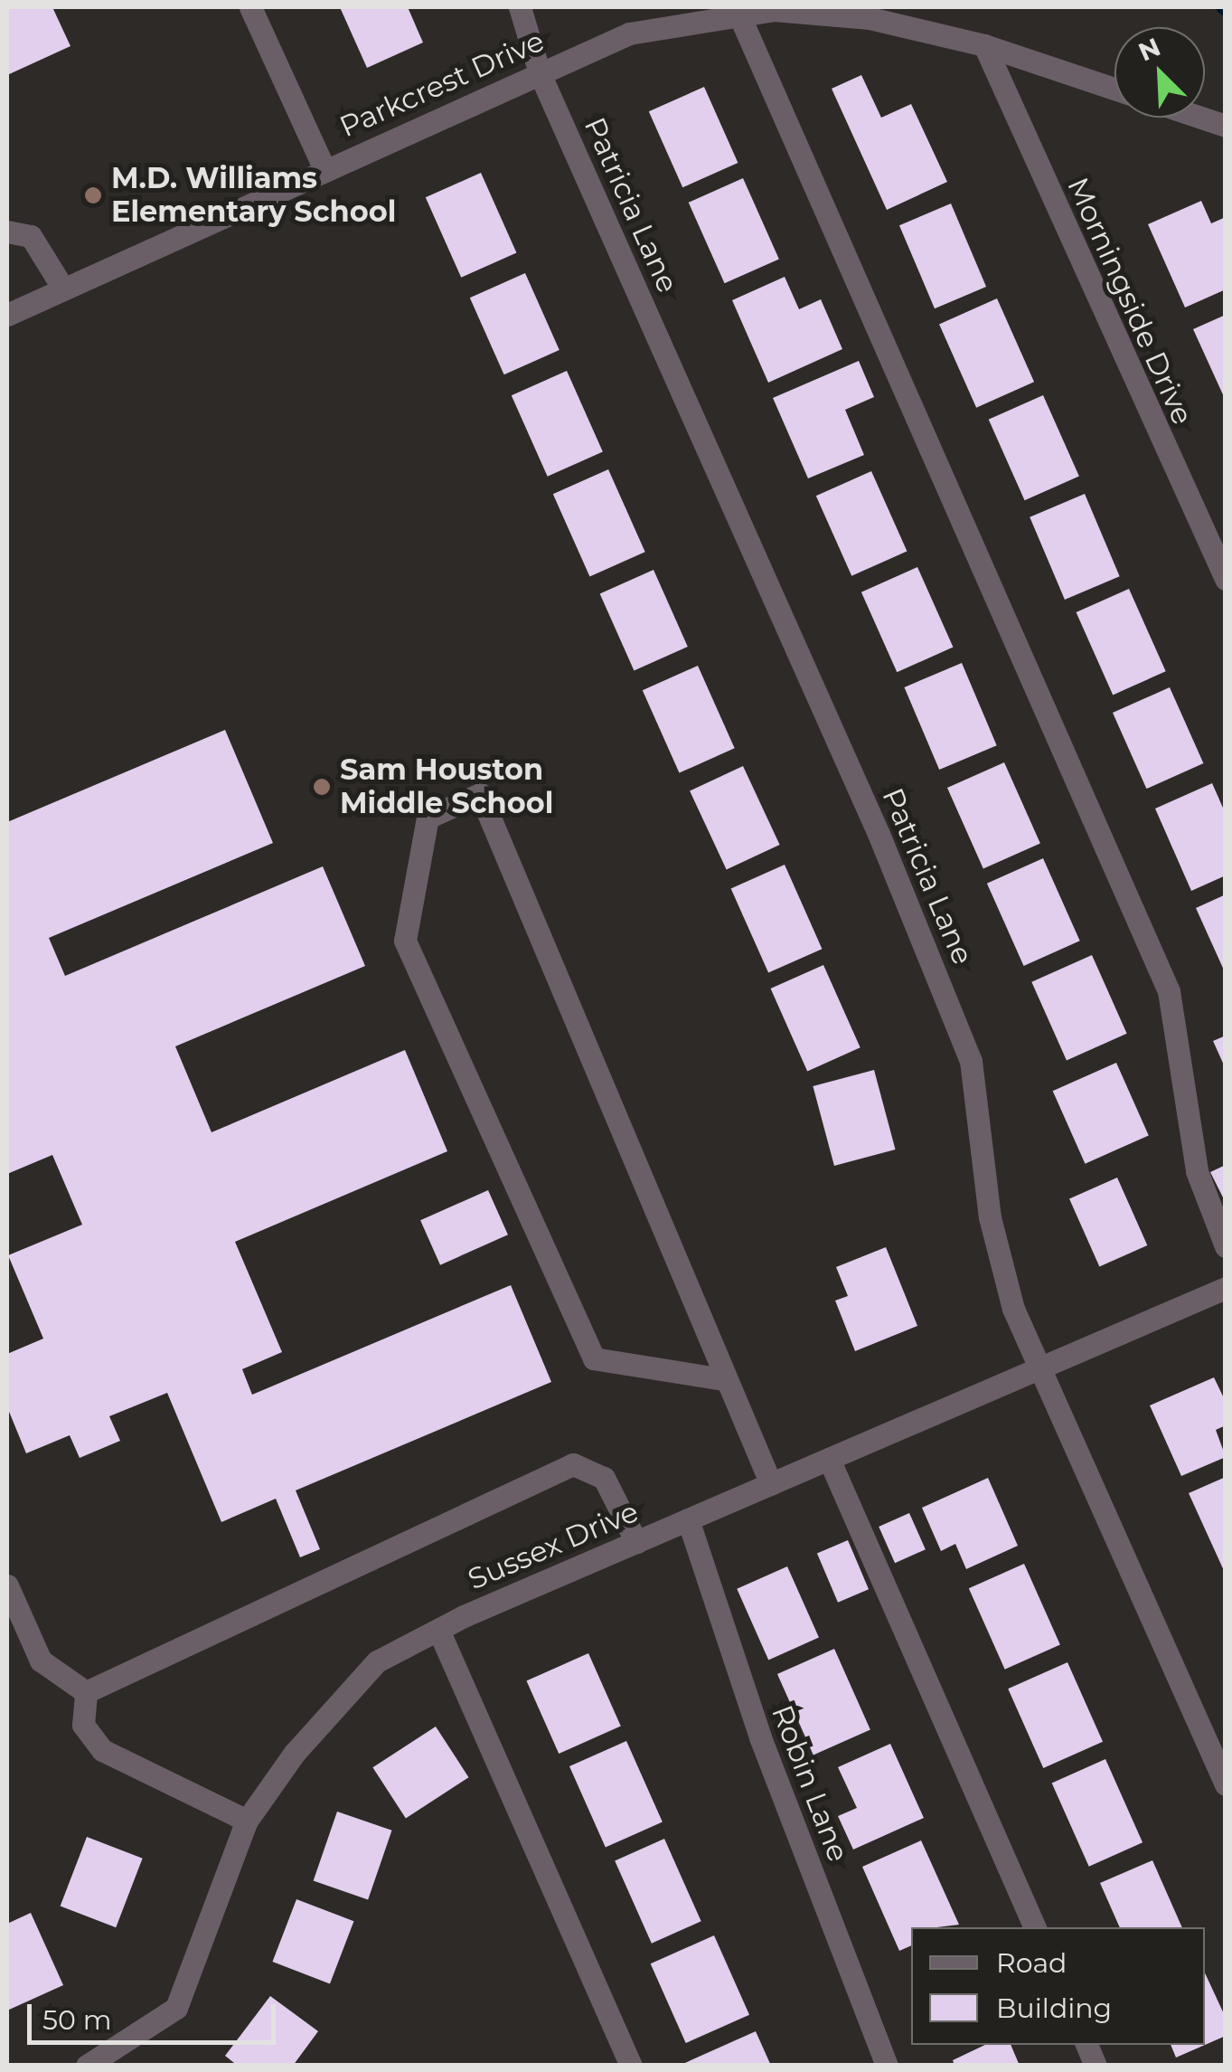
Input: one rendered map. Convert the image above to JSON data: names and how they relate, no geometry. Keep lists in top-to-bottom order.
{
  "streets": {
    "street": [
      "Parkcrest Drive",
      "Patricia Lane",
      "Morningside Drive",
      "Sussex Drive",
      "Robin Lane"
    ]
  },
  "crossings": [
    ["Parkcrest Drive", "Patricia Lane"],
    ["Parkcrest Drive", "Morningside Drive"],
    ["Patricia Lane", "Sussex Drive"],
    ["Sussex Drive", "Robin Lane"]
  ],
  "places": ["M.D. Williams Elementary School", "Sam Houston Middle School"],
  "legend": ["Road", "Building"],
  "scale_bar": "50 m",
  "north": "top left"
}
